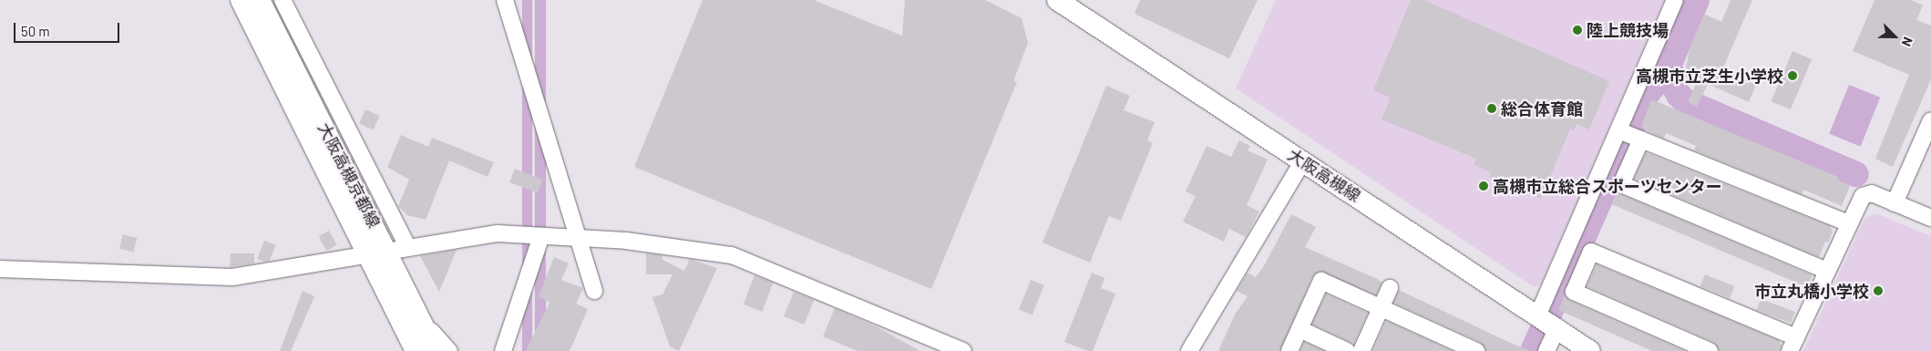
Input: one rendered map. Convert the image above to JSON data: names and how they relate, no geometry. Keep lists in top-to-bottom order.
{
  "streets": {
    "main road": ["大阪高槻京都線", "大阪高槻線"]
  },
  "places": [
    "陸上競技場",
    "高槻市立芝生小学校",
    "総合体育館",
    "高槻市立総合スポーツセンター",
    "市立丸橋小学校"
  ],
  "scale_bar": "50 m",
  "north": "bottom right"
}
